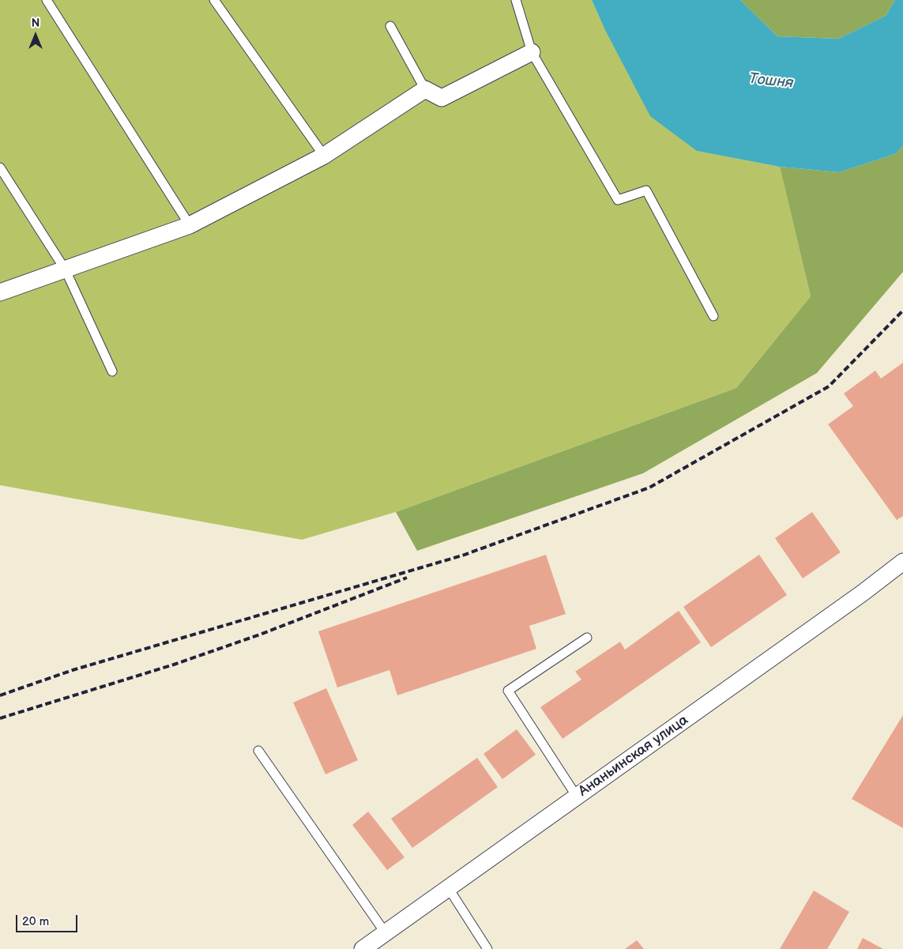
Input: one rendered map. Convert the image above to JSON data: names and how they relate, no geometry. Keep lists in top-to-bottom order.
{
  "streets": {
    "street": ["Ананьинская улица"]
  },
  "water": ["Тошня"],
  "scale_bar": "20 m",
  "north": "top"
}
